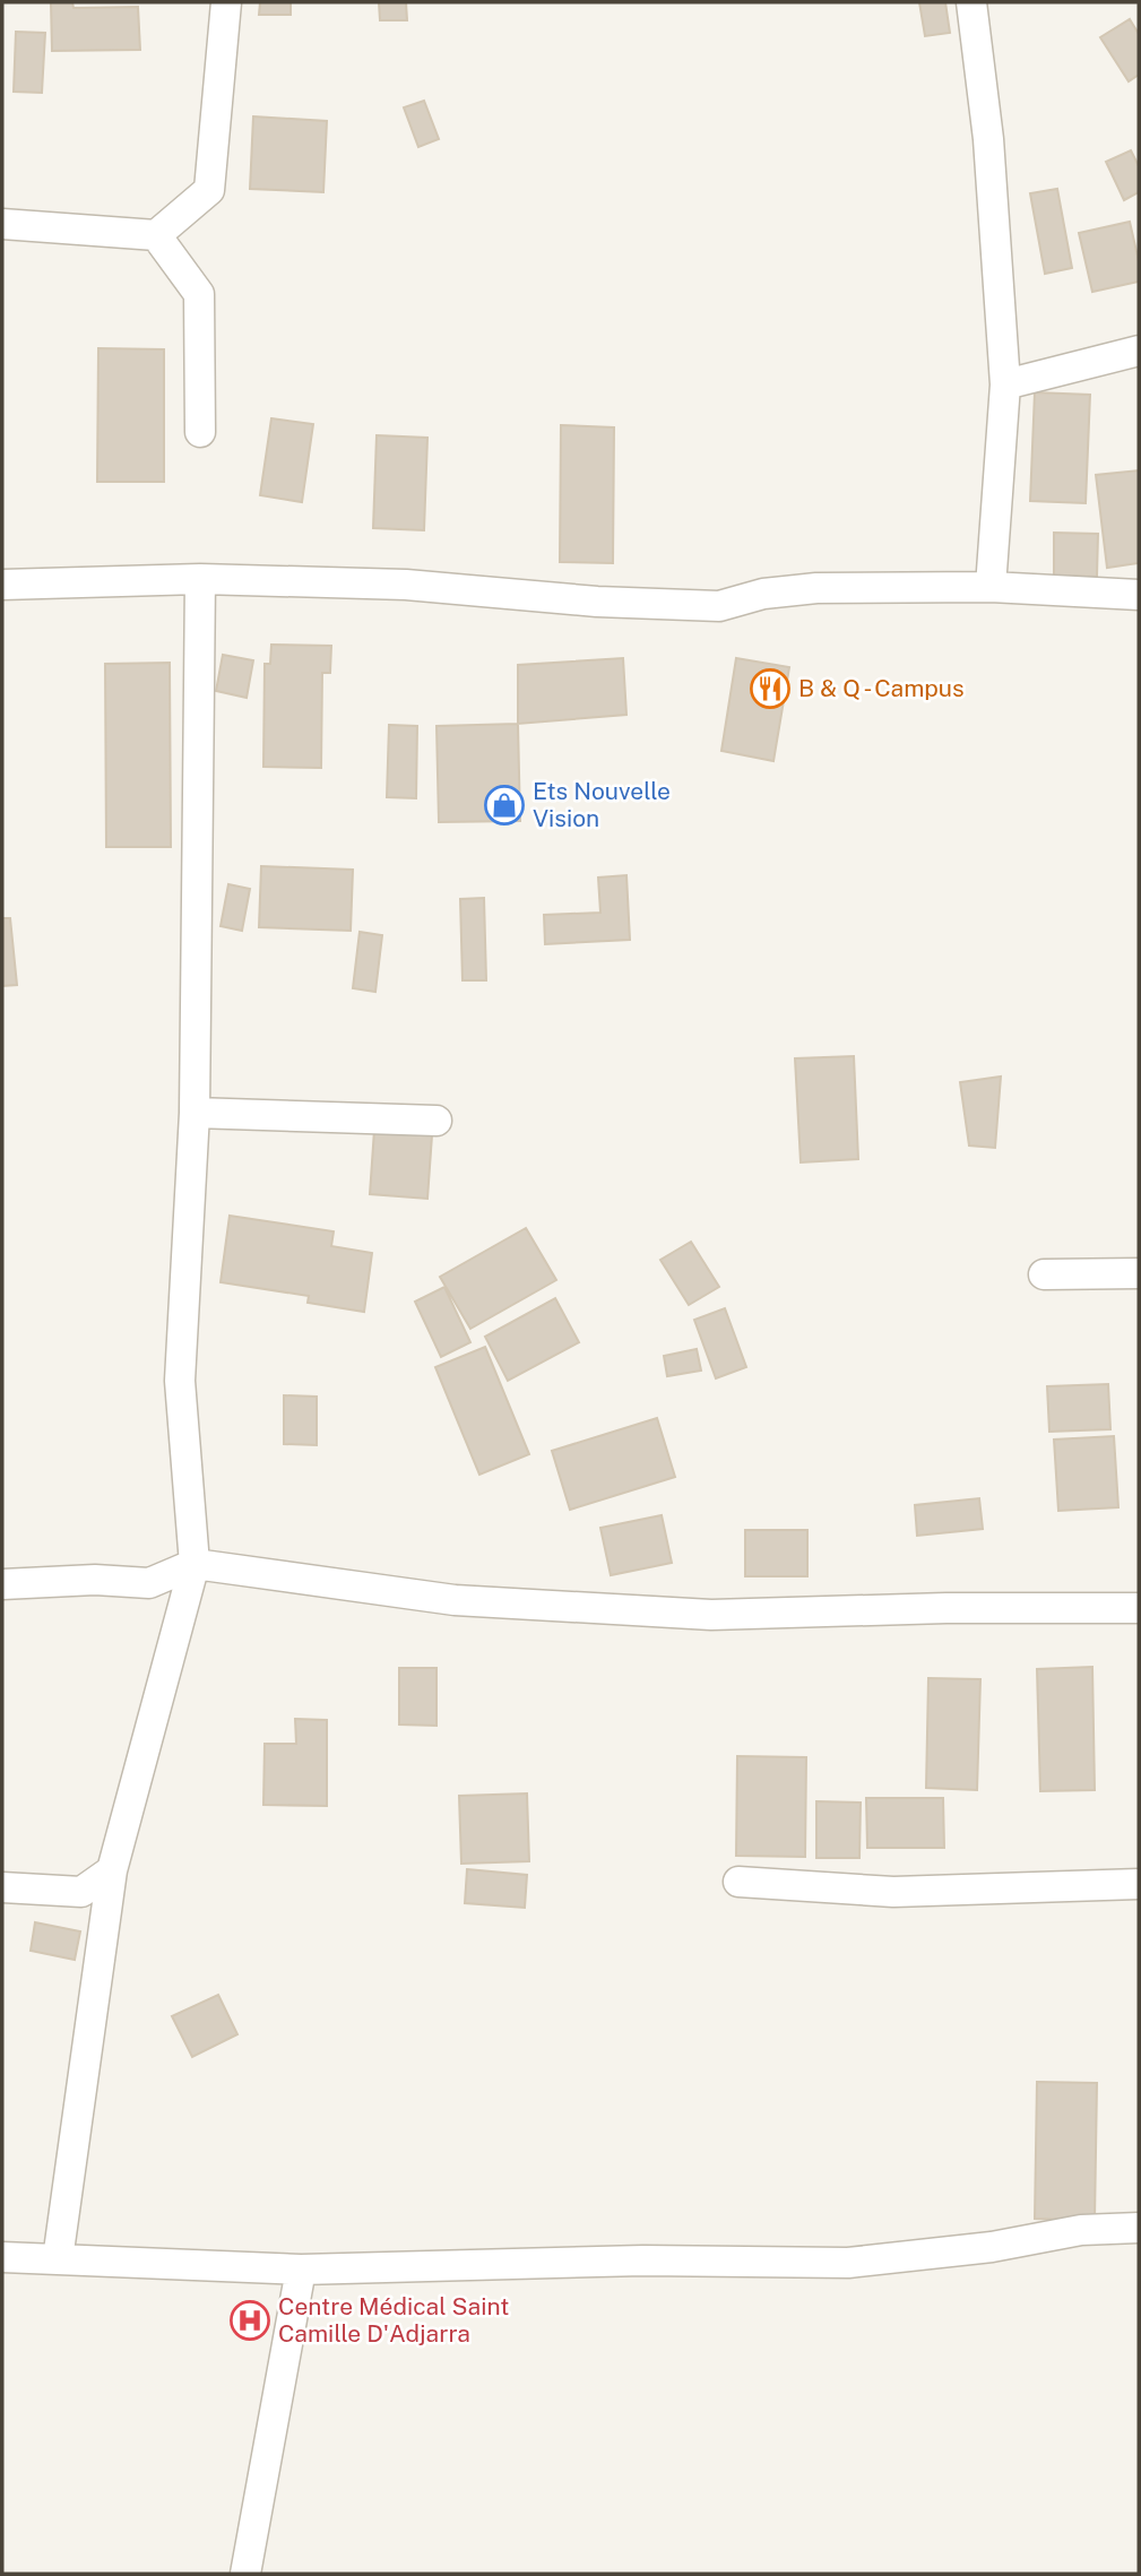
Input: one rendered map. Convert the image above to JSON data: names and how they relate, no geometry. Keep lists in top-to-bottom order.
{
  "places": {
    "restaurant": ["B & Q - Campus"],
    "shop": ["Ets Nouvelle Vision"],
    "hospital": ["Centre Médical Saint Camille D'Adjarra"]
  }
}
